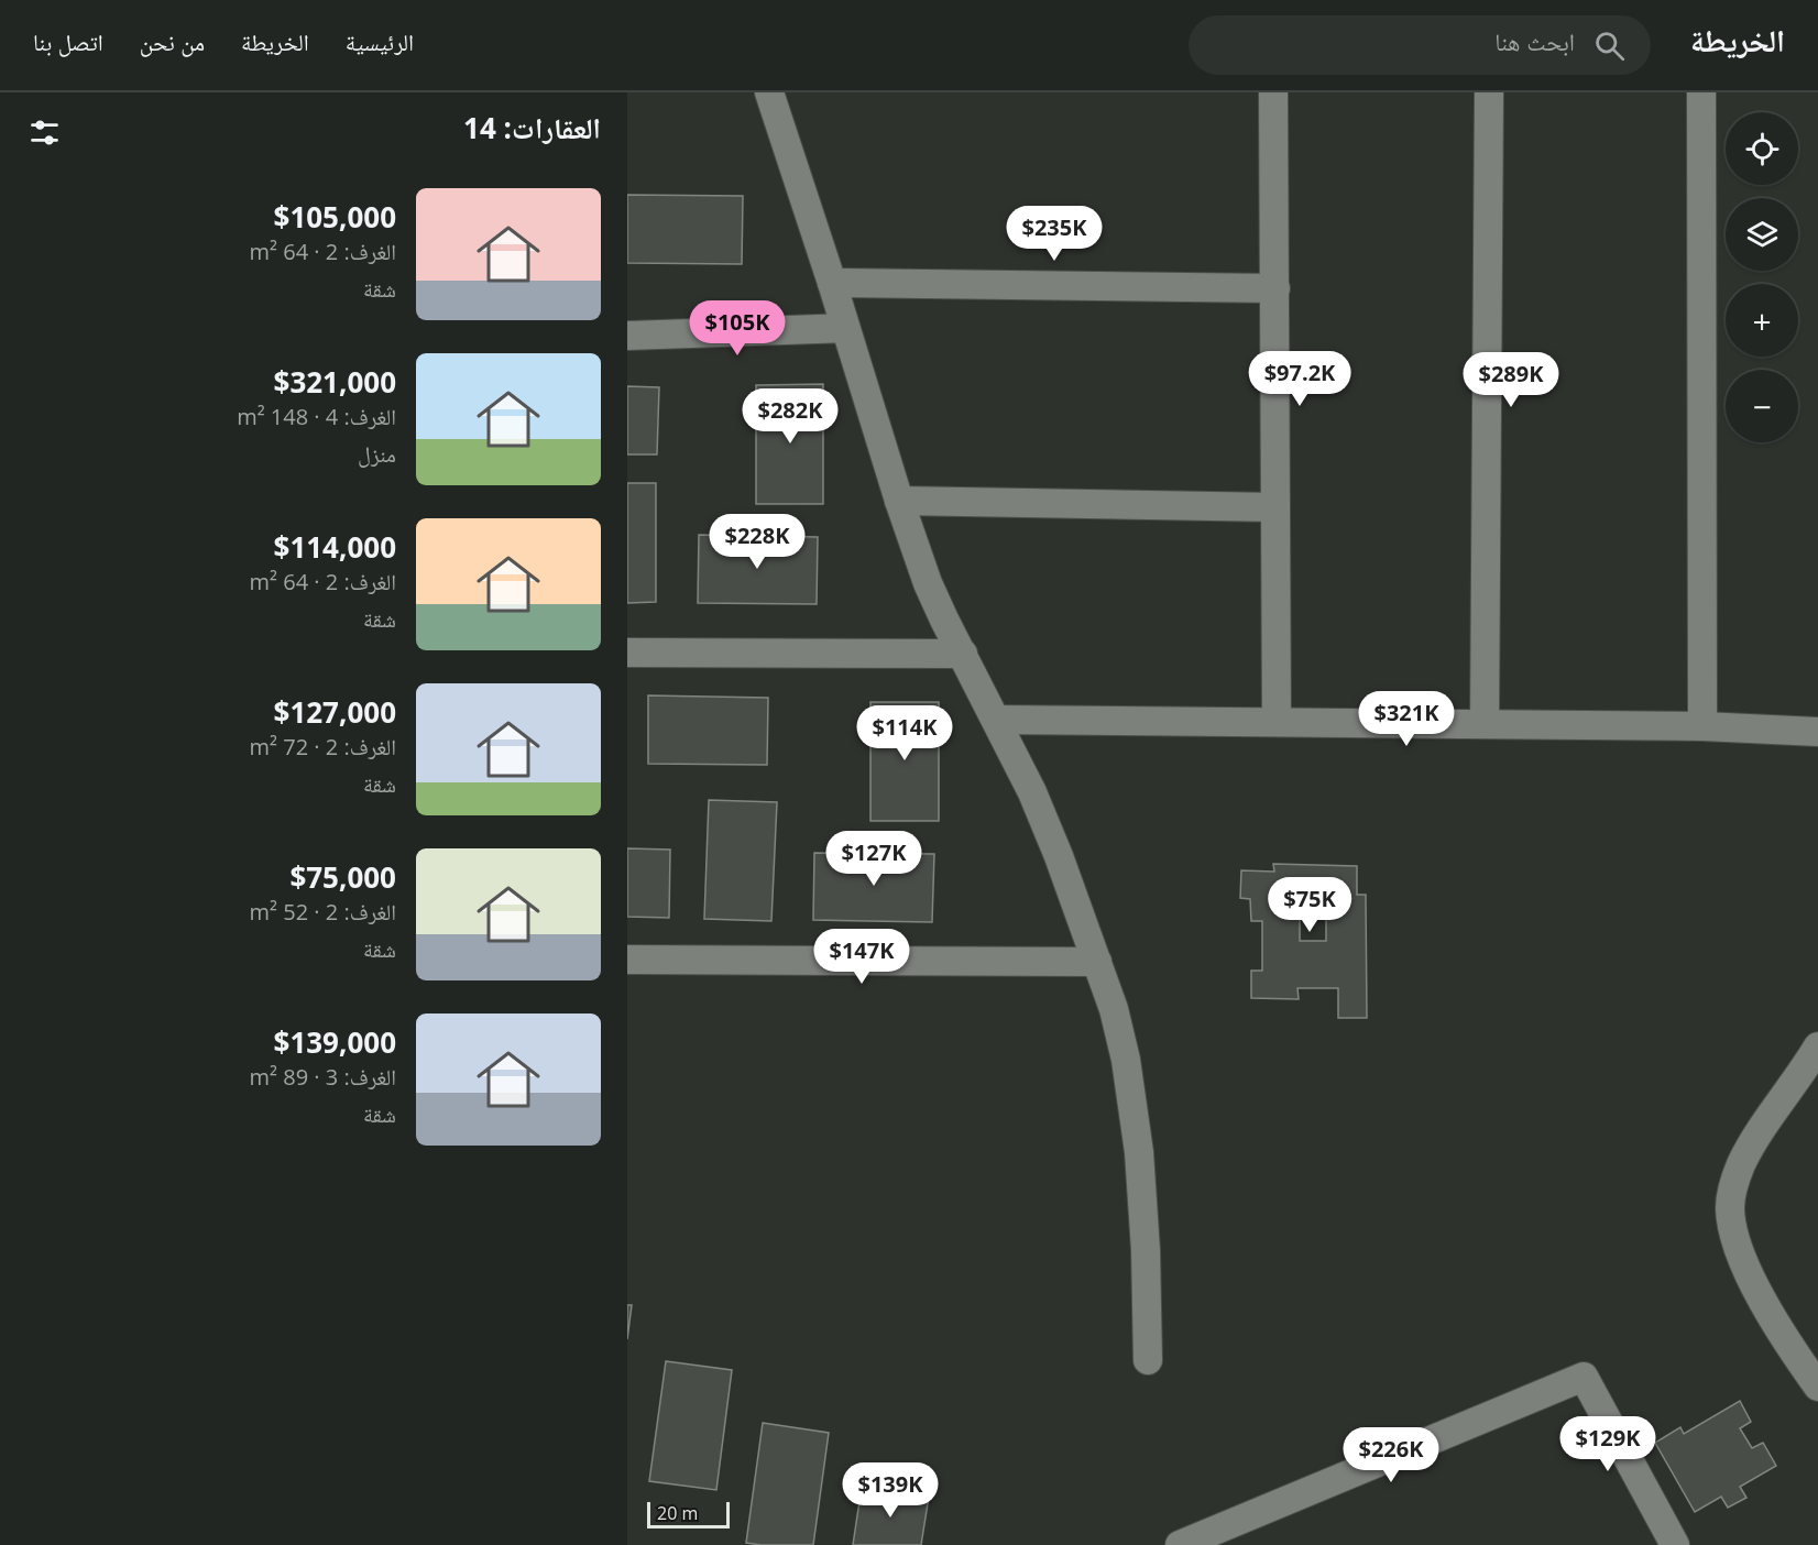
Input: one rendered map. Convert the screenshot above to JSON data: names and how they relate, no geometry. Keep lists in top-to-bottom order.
{
  "scale_bar": "20 m",
  "page": {
    "header": "الخريطة",
    "search": "ابحث هنا",
    "nav": [
      "الرئيسية",
      "الخريطة",
      "من نحن",
      "اتصل بنا"
    ],
    "heading": "العقارات: 14",
    "map_buttons": ["+", "−"],
    "list": [
      {
        "name": "$105,000",
        "note": "الغرف: 2 · 64 m² · شقة"
      },
      {
        "name": "$321,000",
        "note": "الغرف: 4 · 148 m² · منزل"
      },
      {
        "name": "$114,000",
        "note": "الغرف: 2 · 64 m² · شقة"
      },
      {
        "name": "$127,000",
        "note": "الغرف: 2 · 72 m² · شقة"
      },
      {
        "name": "$75,000",
        "note": "الغرف: 2 · 52 m² · شقة"
      },
      {
        "name": "$139,000",
        "note": "الغرف: 3 · 89 m² · شقة"
      }
    ],
    "price": [
      "$235K",
      "$105K",
      "$97.2K",
      "$289K",
      "$282K",
      "$228K",
      "$321K",
      "$114K",
      "$127K",
      "$75K",
      "$147K",
      "$129K",
      "$226K",
      "$139K"
    ],
    "scale": "20 m"
  }
}
